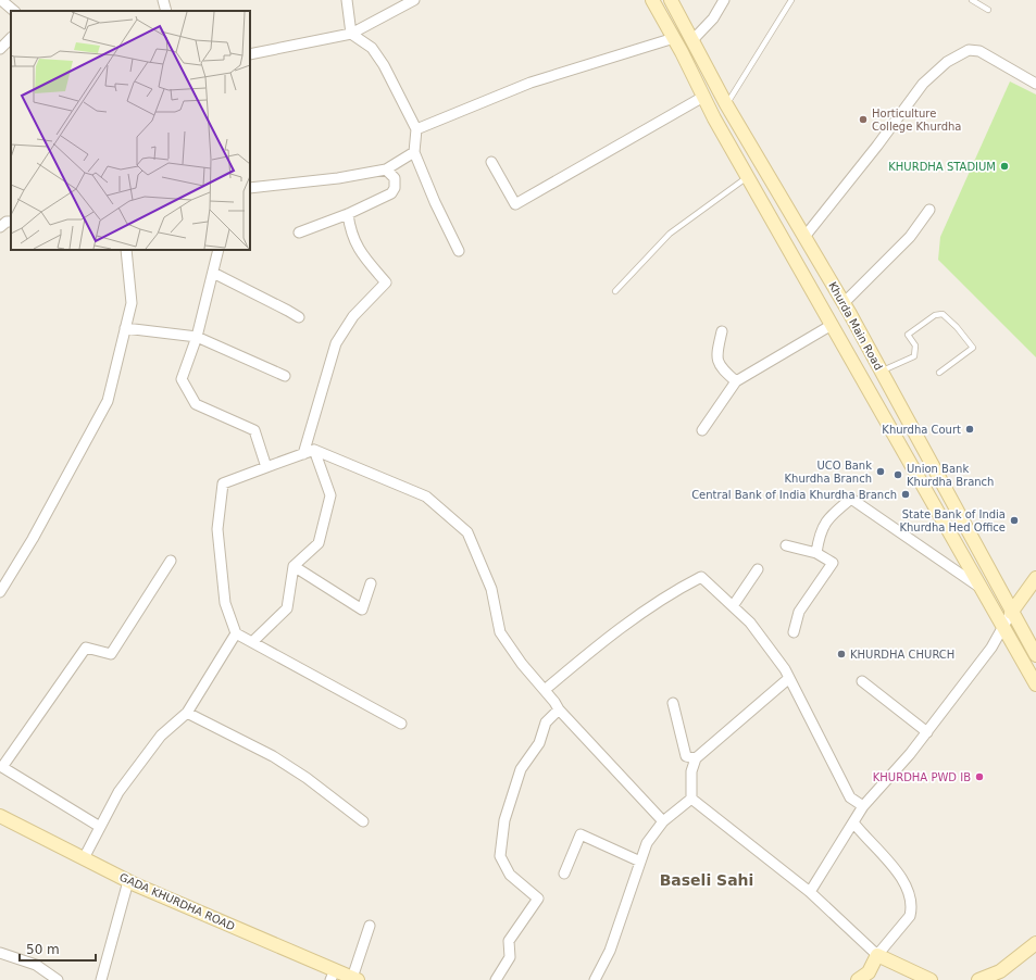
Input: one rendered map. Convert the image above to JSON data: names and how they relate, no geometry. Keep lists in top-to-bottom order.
{
  "streets": {
    "main road": ["Khurda Main Road", "GADA KHURDHA ROAD"]
  },
  "districts": ["Baseli Sahi"],
  "places": [
    "Horticulture College Khurdha",
    "KHURDHA STADIUM",
    "Khurdha Court",
    "UCO Bank Khurdha Branch",
    "Union Bank Khurdha Branch",
    "Central Bank of India Khurdha Branch",
    "State Bank of India Khurdha Hed Office",
    "KHURDHA CHURCH",
    "KHURDHA PWD IB"
  ],
  "scale_bar": "50 m"
}
